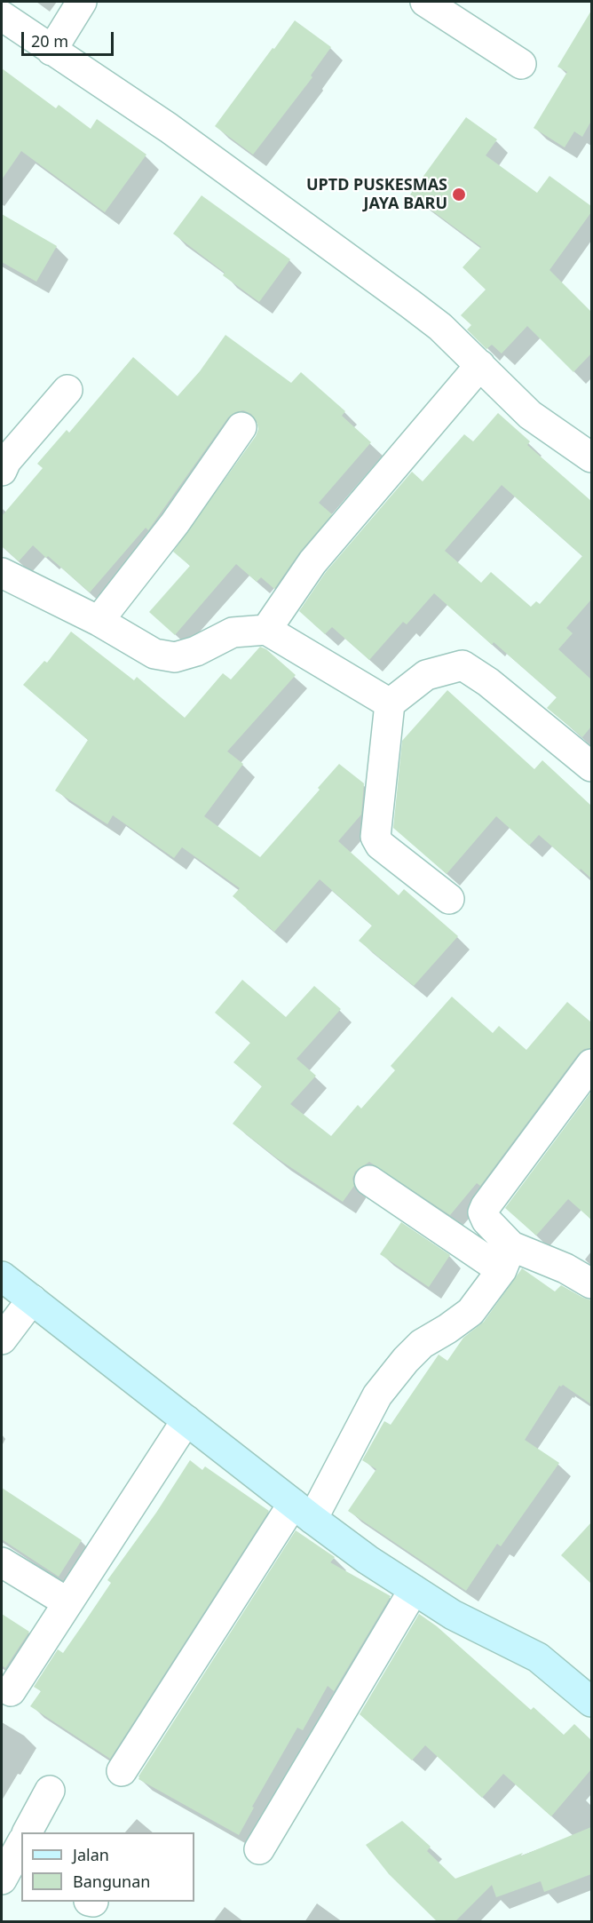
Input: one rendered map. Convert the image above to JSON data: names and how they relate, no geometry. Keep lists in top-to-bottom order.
{
  "places": ["UPTD PUSKESMAS JAYA BARU"],
  "legend": ["Jalan", "Bangunan"],
  "scale_bar": "20 m"
}
